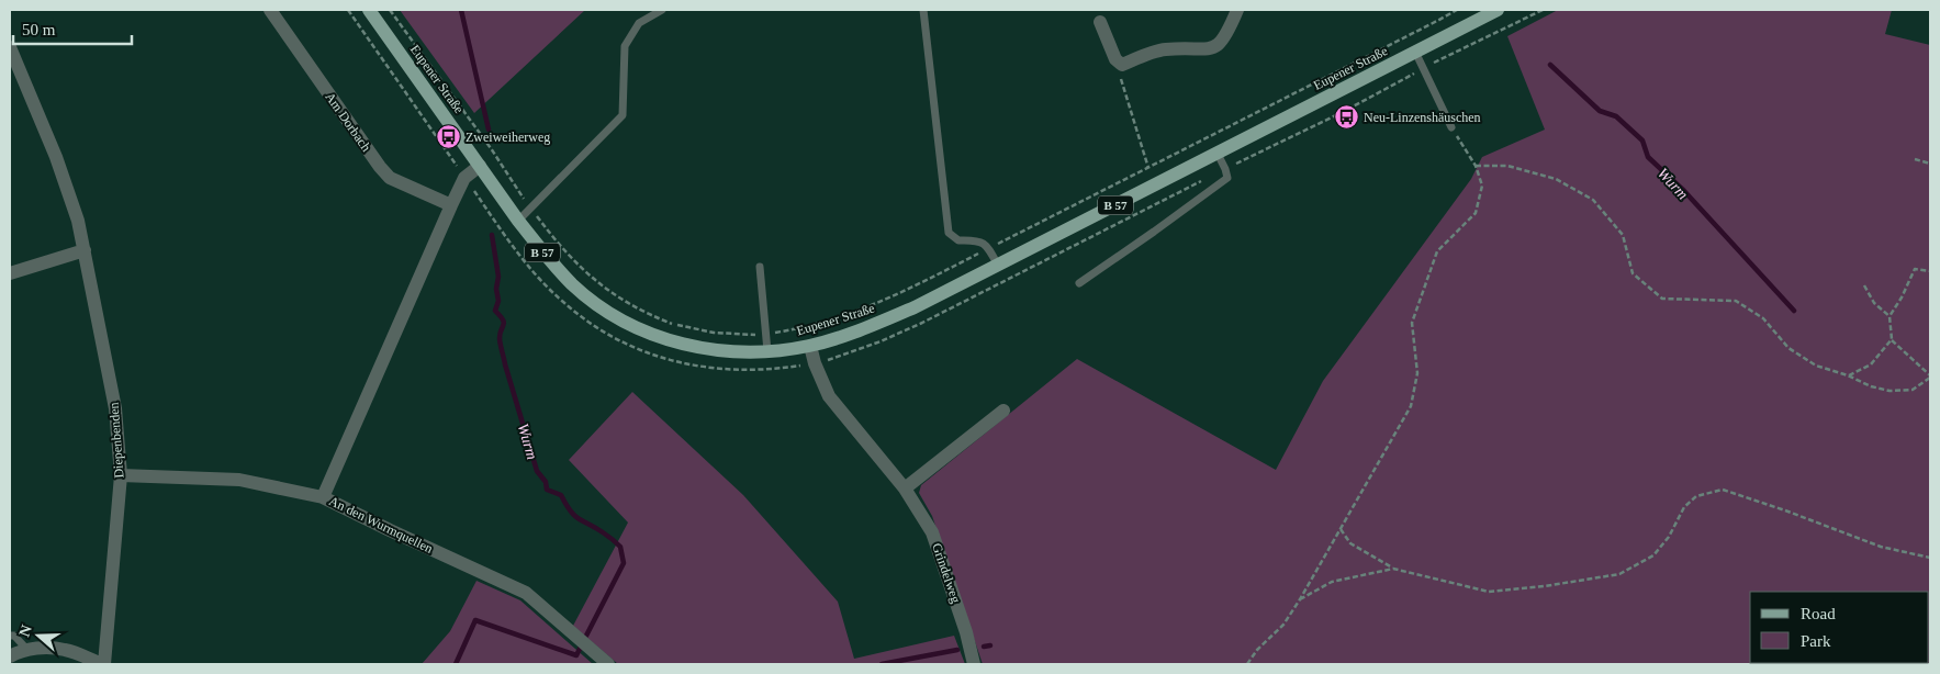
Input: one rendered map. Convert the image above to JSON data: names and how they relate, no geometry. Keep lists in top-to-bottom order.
{
  "streets": {
    "main road": ["Eupener Straße", "B 57"],
    "street": [
      "Am Dorbach",
      "Diepenbenden",
      "An den Wurmquellen",
      "Grindelweg"
    ]
  },
  "crossings": [
    ["Eupener Straße", "Grindelweg"],
    ["Diepenbenden", "An den Wurmquellen"]
  ],
  "water": ["Wurm"],
  "places": {
    "bus stop": ["Neu-Linzenshäuschen", "Zweiweiherweg"]
  },
  "legend": ["Road", "Park"],
  "scale_bar": "50 m",
  "north": "left"
}
